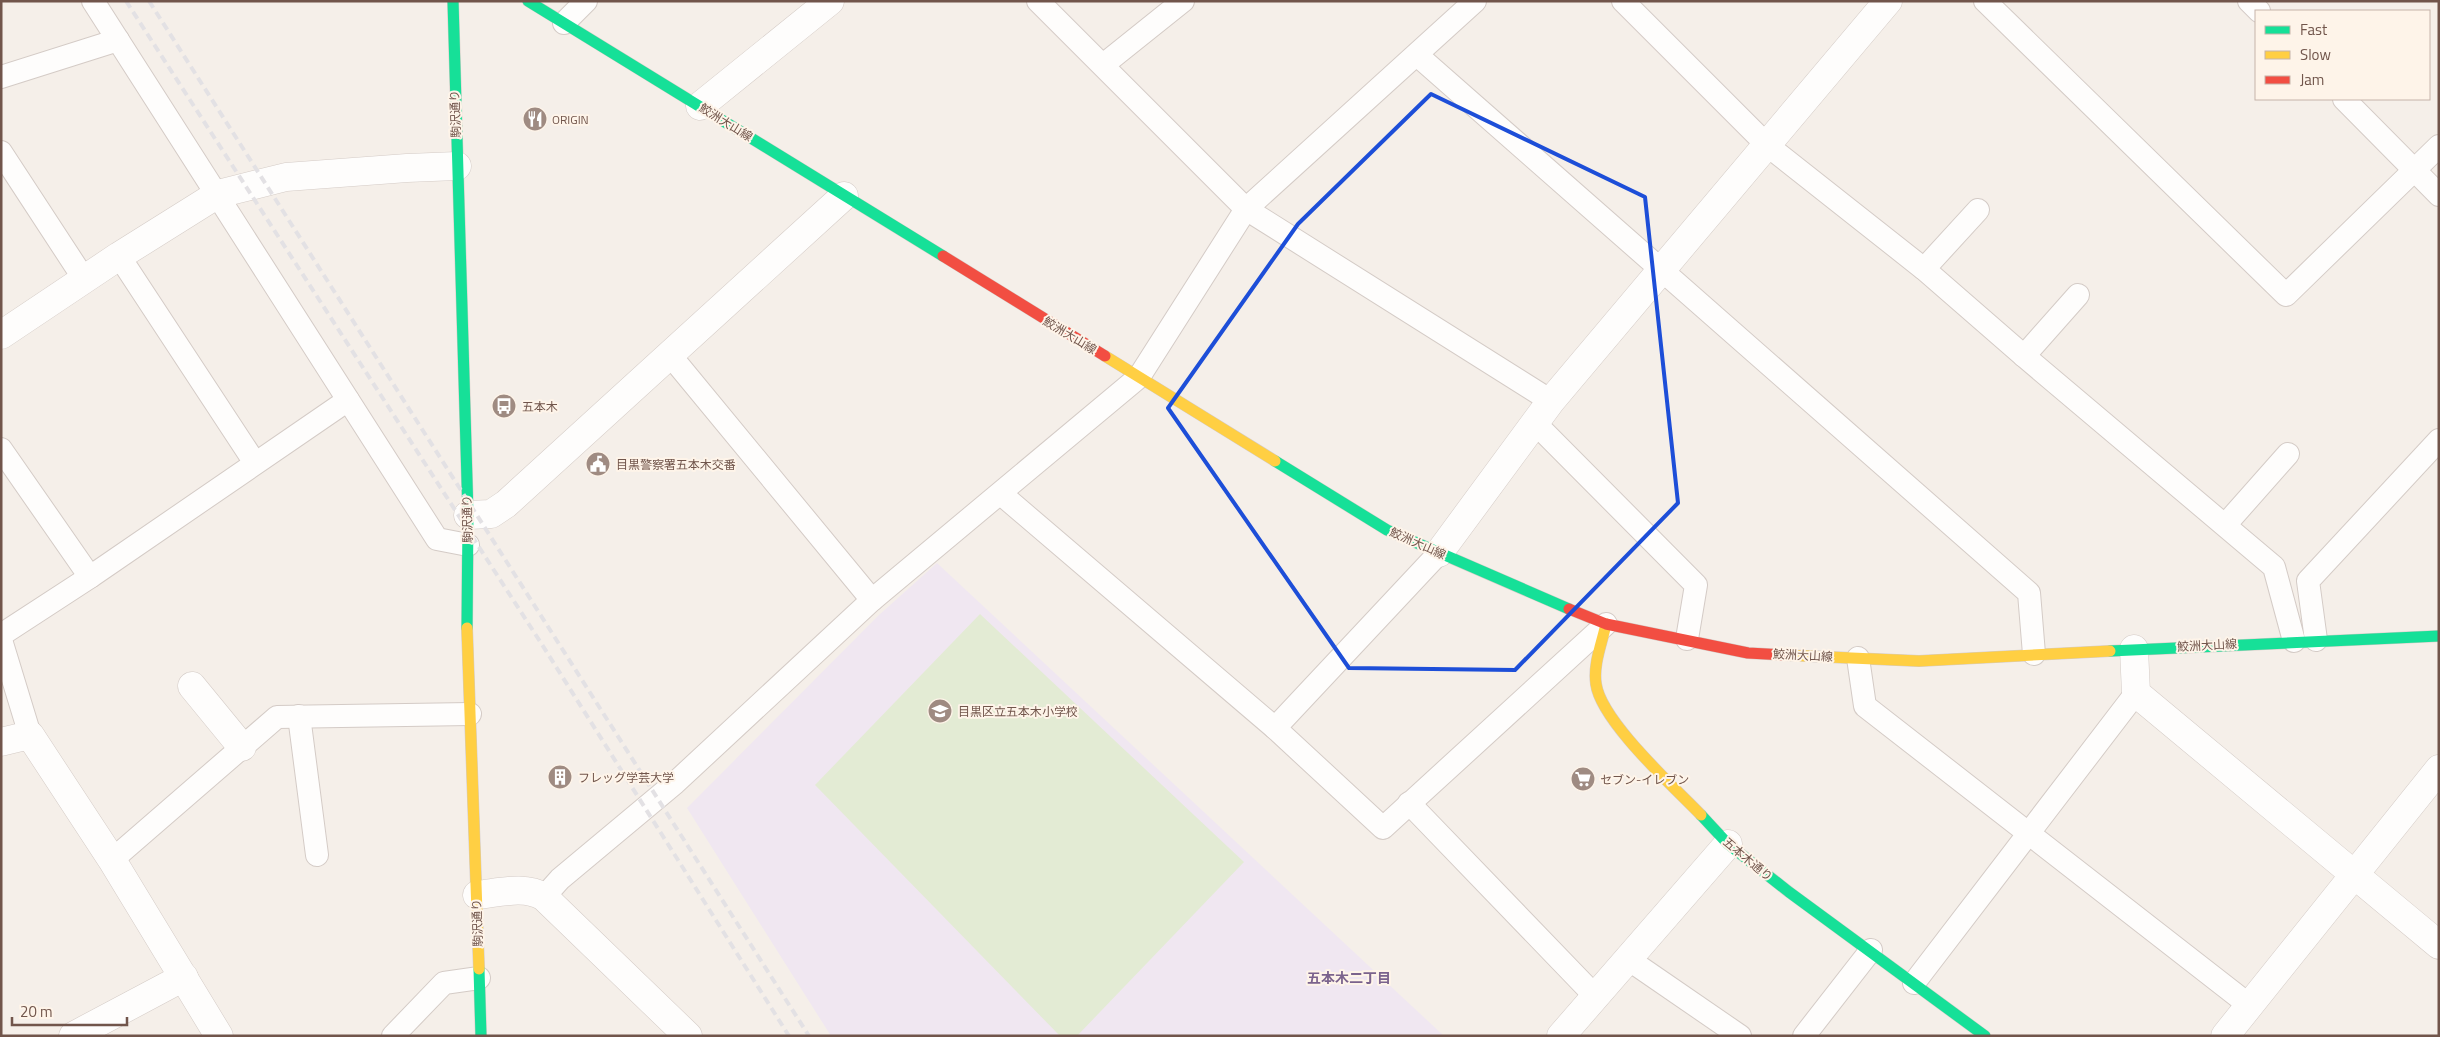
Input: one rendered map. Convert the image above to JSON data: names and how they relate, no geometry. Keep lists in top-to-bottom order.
{
  "streets": {
    "main road": ["駒沢通り", "鮫洲大山線", "五本木通り"]
  },
  "crossings": [
    ["鮫洲大山線", "五本木通り"]
  ],
  "districts": ["五本木二丁目"],
  "places": {
    "restaurant": ["ORIGIN"],
    "bus stop": ["五本木"],
    "public building": ["目黒警察署五本木交番"],
    "school or university": ["目黒区立五本木小学校"],
    "building": ["フレッグ学芸大学"],
    "supermarket": ["セブン-イレブン"]
  },
  "legend": ["Fast", "Slow", "Jam"],
  "scale_bar": "20 m"
}
